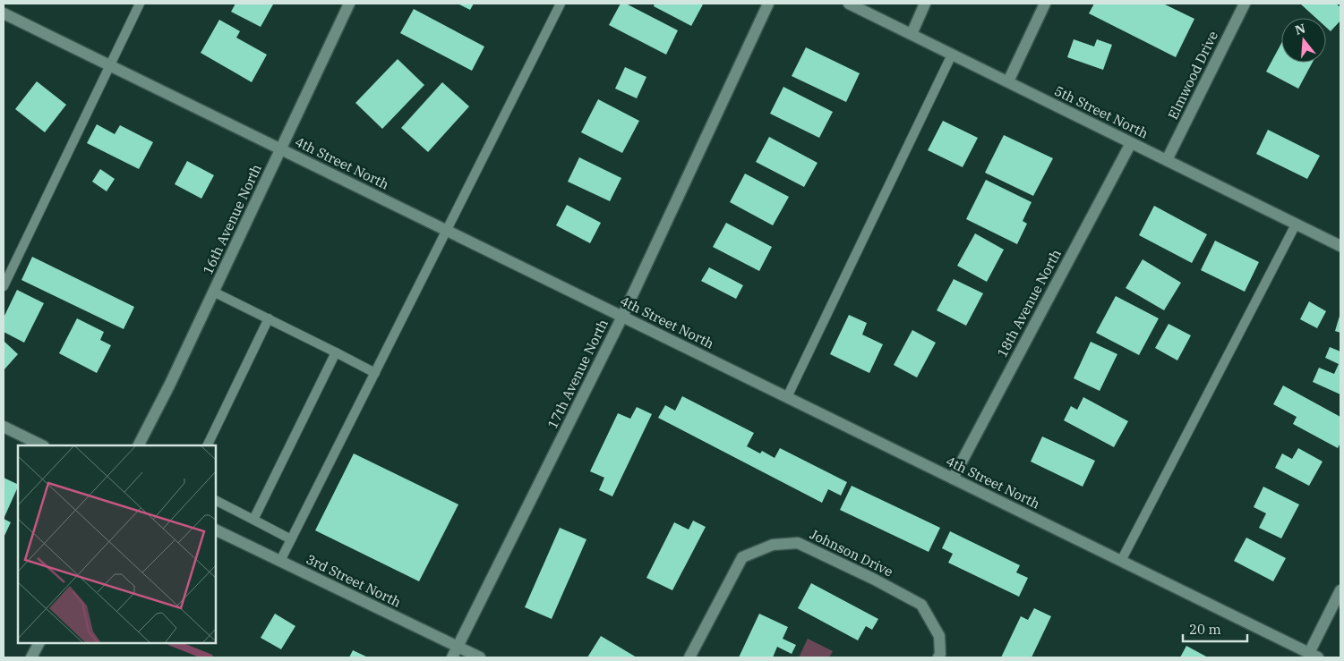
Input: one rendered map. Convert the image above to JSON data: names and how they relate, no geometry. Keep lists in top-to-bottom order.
{
  "streets": {
    "street": [
      "Elmwood Drive",
      "5th Street North",
      "4th Street North",
      "16th Avenue North",
      "18th Avenue North",
      "17th Avenue North",
      "Johnson Drive",
      "3rd Street North"
    ]
  },
  "crossings": [
    ["Elmwood Drive", "5th Street North"],
    ["5th Street North", "18th Avenue North"],
    ["4th Street North", "16th Avenue North"],
    ["4th Street North", "18th Avenue North"],
    ["4th Street North", "17th Avenue North"],
    ["17th Avenue North", "3rd Street North"]
  ],
  "scale_bar": "20 m",
  "north": "top"
}
